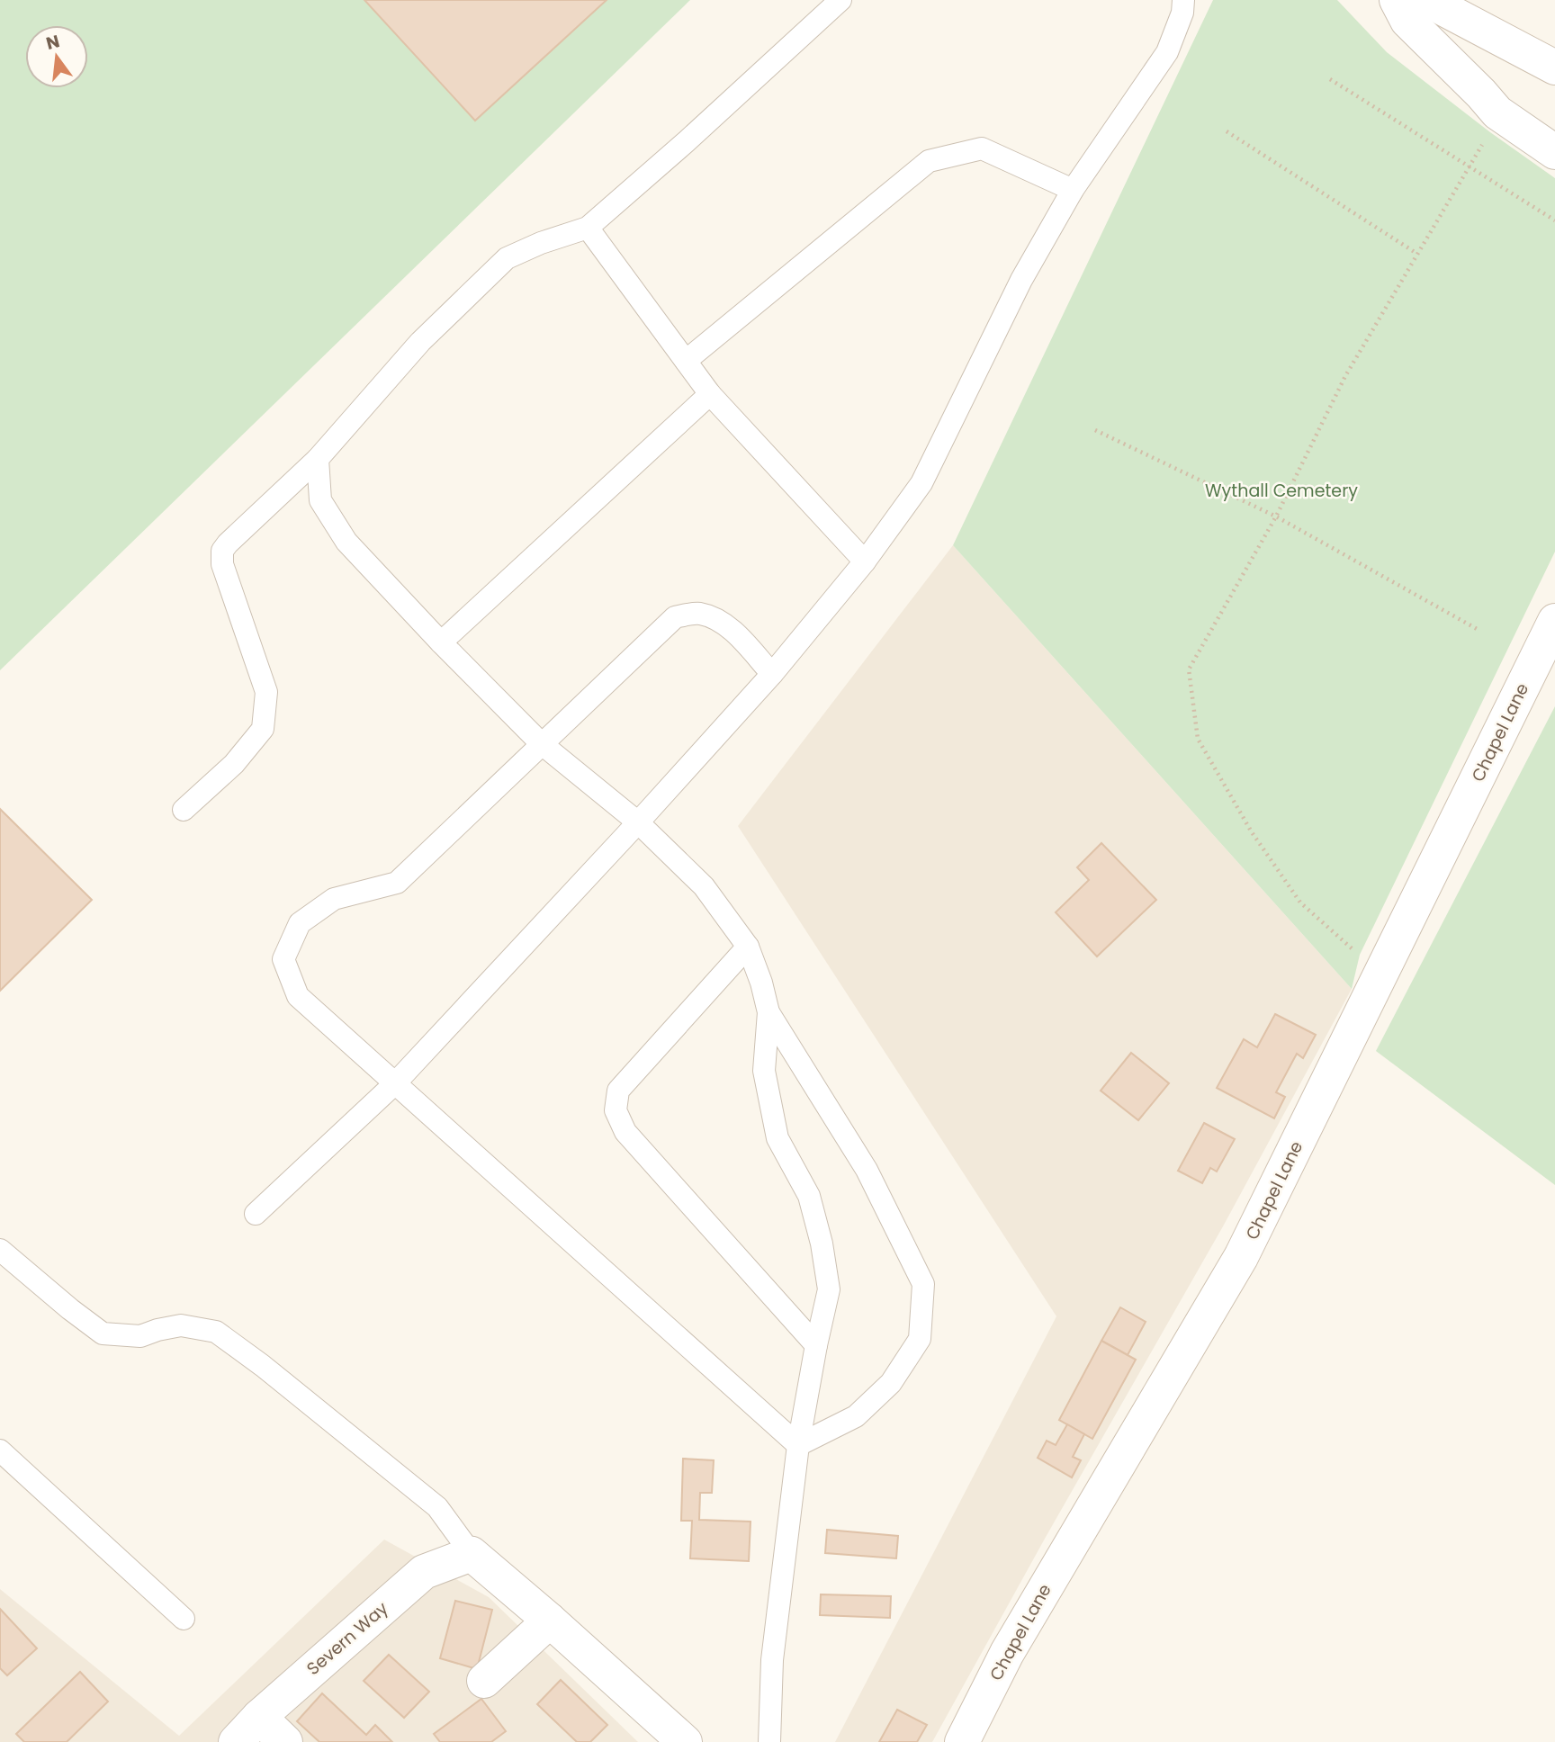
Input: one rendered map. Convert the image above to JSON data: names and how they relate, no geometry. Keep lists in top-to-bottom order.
{
  "streets": {
    "street": ["Chapel Lane", "Severn Way"]
  },
  "parks": ["Wythall Cemetery"],
  "north": "top"
}
